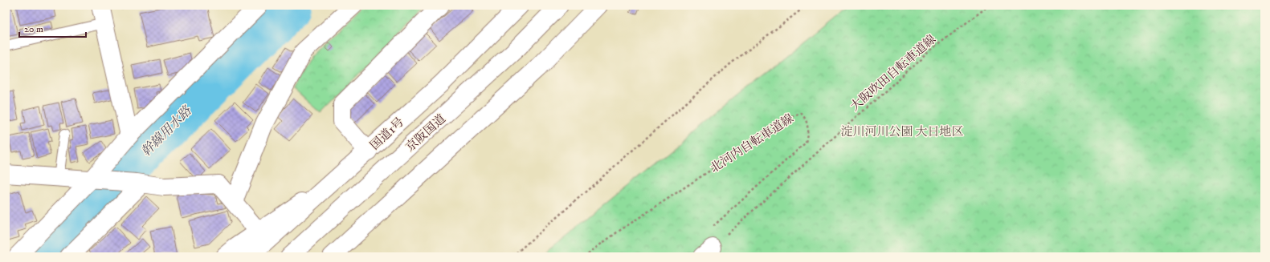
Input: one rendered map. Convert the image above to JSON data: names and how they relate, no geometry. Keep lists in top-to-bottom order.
{
  "streets": {
    "main road": ["京阪国道", "国道1号"],
    "path": ["大阪吹田自転車道線", "北河内自転車道線"]
  },
  "crossings": [
    ["大阪吹田自転車道線", "北河内自転車道線"]
  ],
  "water": ["幹線用水路"],
  "parks": ["淀川河川公園 大日地区"],
  "scale_bar": "20 m"
}
